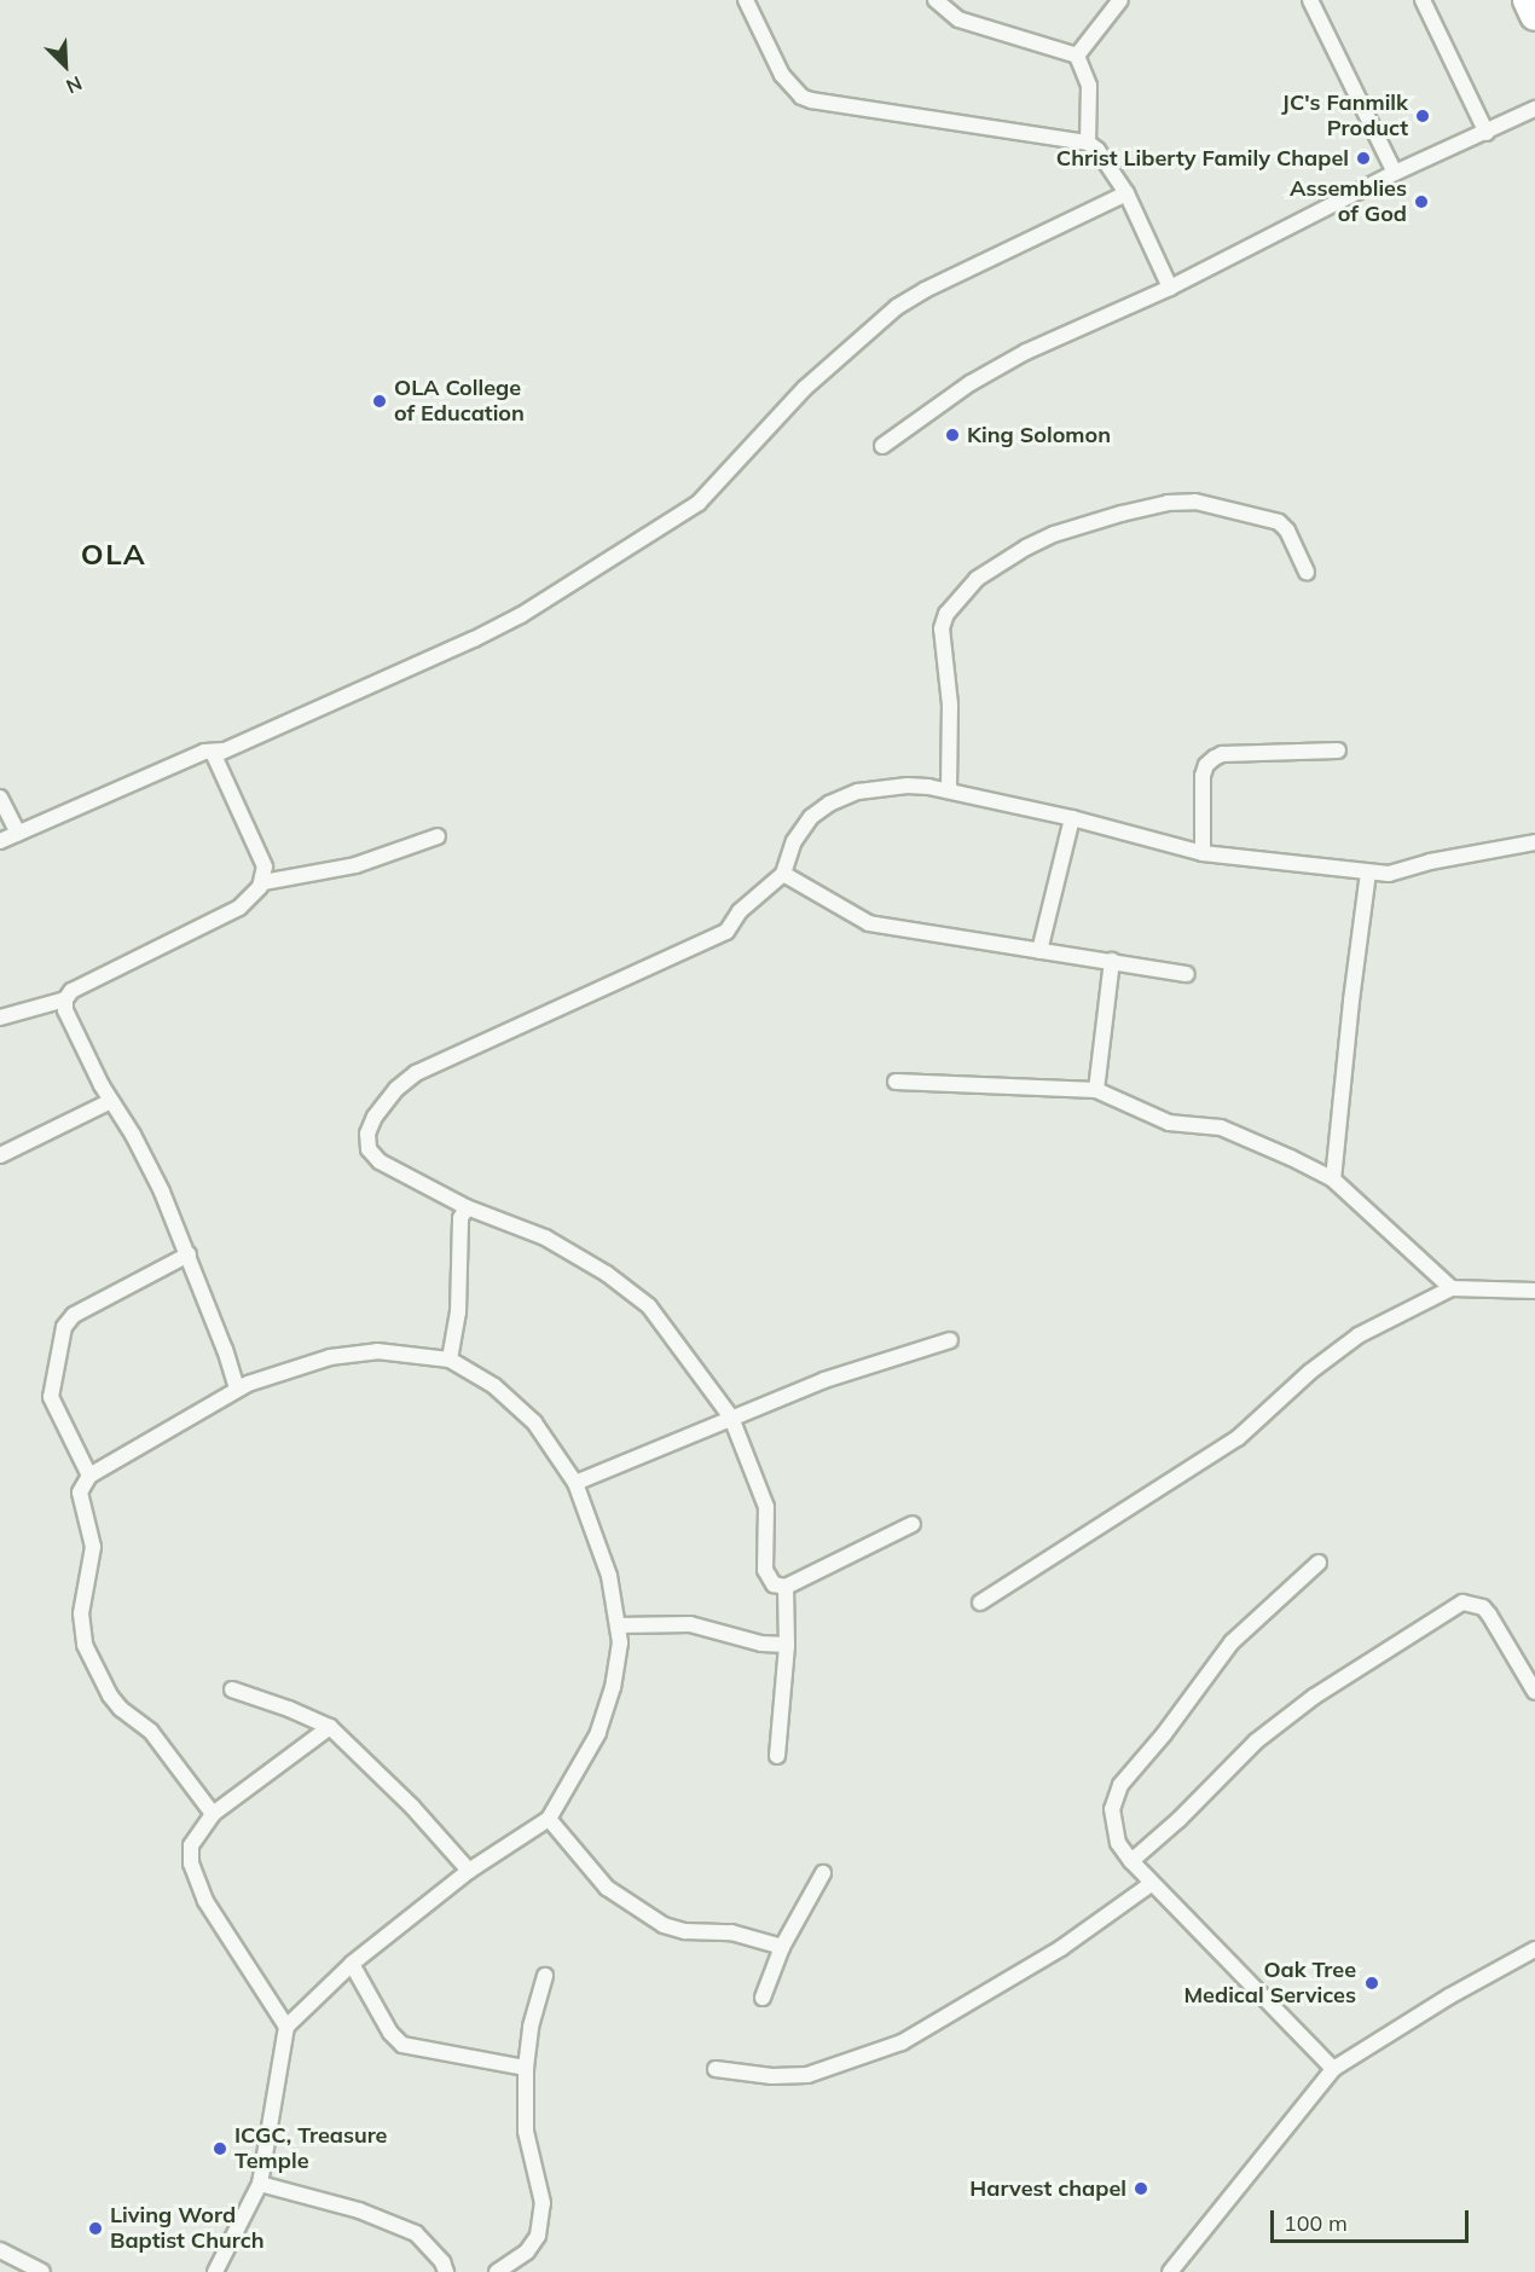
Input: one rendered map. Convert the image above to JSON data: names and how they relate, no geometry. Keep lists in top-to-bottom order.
{
  "districts": ["OLA"],
  "places": [
    "JC's Fanmilk Product",
    "Christ Liberty Family Chapel",
    "Assemblies of God",
    "OLA College of Education",
    "King Solomon",
    "Oak Tree Medical Services",
    "ICGC, Treasure Temple",
    "Harvest chapel",
    "Living Word Baptist Church"
  ],
  "scale_bar": "100 m",
  "north": "bottom right"
}
